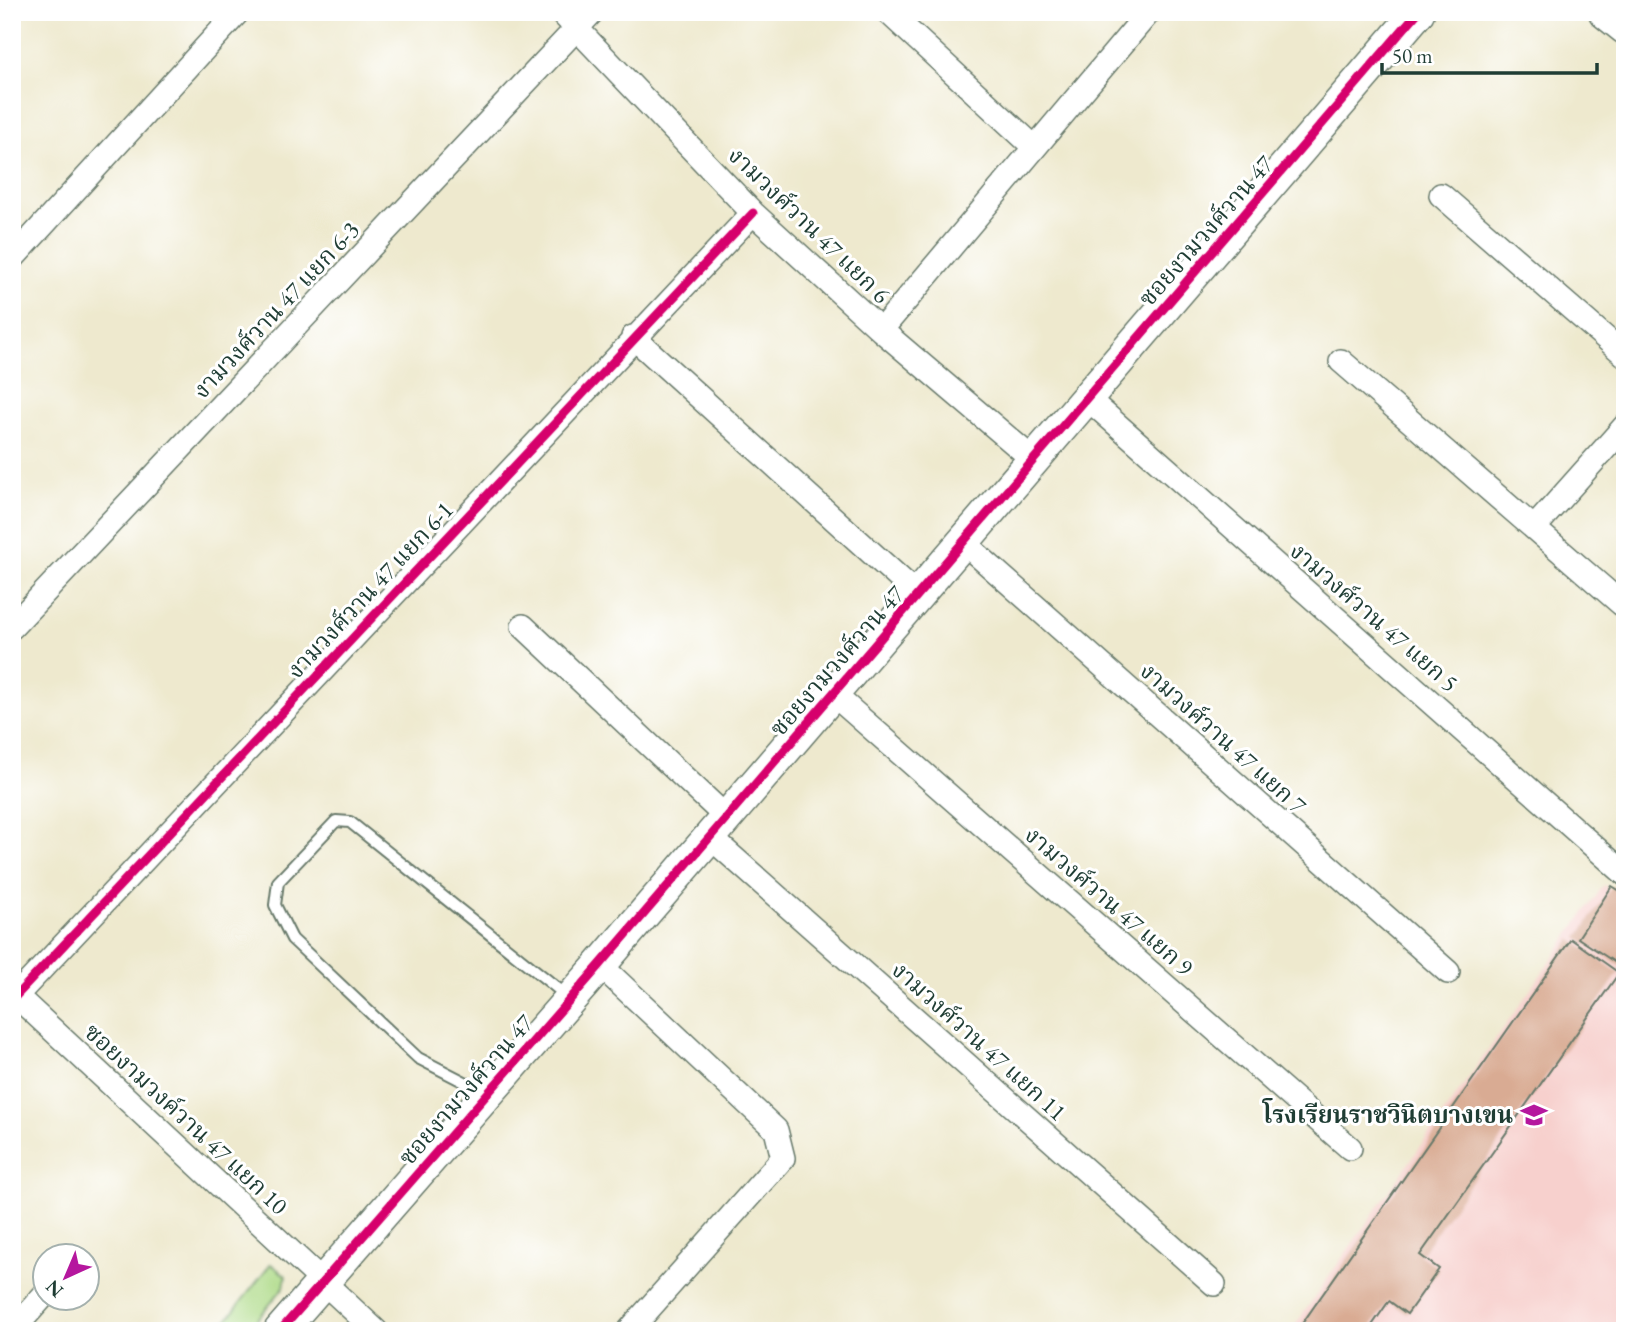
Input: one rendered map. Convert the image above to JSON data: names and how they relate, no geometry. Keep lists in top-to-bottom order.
{
  "streets": {
    "street": [
      "งามวงศ์วาน 47 แยก 6",
      "ซอยงามวงศ์วาน 47",
      "งามวงศ์วาน 47 แยก 6-3",
      "งามวงศ์วาน 47 แยก 6-1",
      "งามวงศ์วาน 47 แยก 5",
      "งามวงศ์วาน 47 แยก 7",
      "งามวงศ์วาน 47 แยก 9",
      "งามวงศ์วาน 47 แยก 11",
      "ซอยงามวงค์วาน 47 แยก 10"
    ]
  },
  "crossings": [
    ["งามวงศ์วาน 47 แยก 6", "ซอยงามวงศ์วาน 47"],
    ["งามวงศ์วาน 47 แยก 6", "งามวงศ์วาน 47 แยก 6-3"],
    ["งามวงศ์วาน 47 แยก 6", "งามวงศ์วาน 47 แยก 6-1"],
    ["ซอยงามวงศ์วาน 47", "งามวงศ์วาน 47 แยก 5"],
    ["ซอยงามวงศ์วาน 47", "งามวงศ์วาน 47 แยก 7"],
    ["ซอยงามวงศ์วาน 47", "งามวงศ์วาน 47 แยก 9"],
    ["ซอยงามวงศ์วาน 47", "งามวงศ์วาน 47 แยก 11"],
    ["ซอยงามวงศ์วาน 47", "ซอยงามวงค์วาน 47 แยก 10"],
    ["งามวงศ์วาน 47 แยก 6-1", "ซอยงามวงค์วาน 47 แยก 10"]
  ],
  "places": {
    "school or university": ["โรงเรียนราชวินิตบางเขน"]
  },
  "scale_bar": "50 m",
  "north": "bottom left"
}
